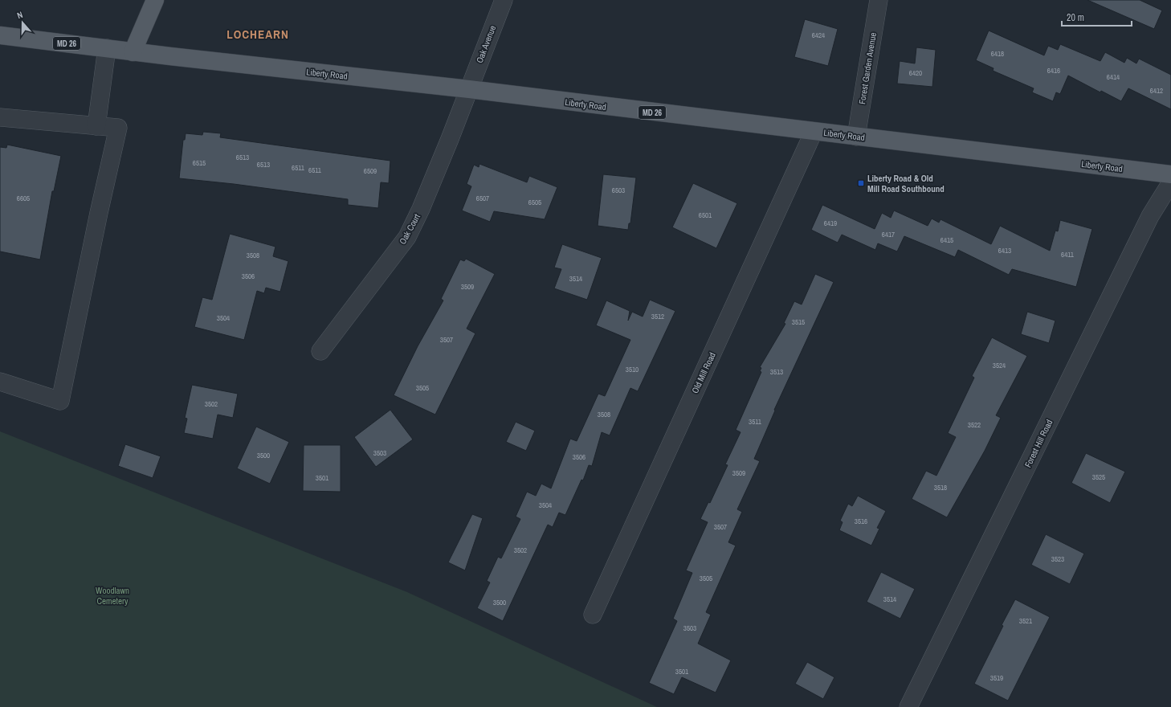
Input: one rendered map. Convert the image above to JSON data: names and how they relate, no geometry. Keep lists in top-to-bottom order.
{
  "streets": {
    "main road": ["MD 26", "Liberty Road"],
    "street": [
      "Oak Avenue",
      "Forest Garden Avenue",
      "Oak Court",
      "Old Mill Road",
      "Forest Hill Road"
    ]
  },
  "crossings": [
    ["Oak Avenue", "Liberty Road"],
    ["Oak Avenue", "Oak Court"],
    ["Forest Garden Avenue", "Liberty Road"],
    ["Liberty Road", "Oak Court"],
    ["Liberty Road", "Old Mill Road"]
  ],
  "districts": ["LOCHEARN"],
  "parks": ["Woodlawn Cemetery"],
  "places": {
    "transit": ["Liberty Road & Old Mill Road Southbound"]
  },
  "house_numbers": [
    "6424",
    "6418",
    "6416",
    "6420",
    "6414",
    "6412",
    "6513",
    "6515",
    "6513",
    "6511",
    "6511",
    "6509",
    "6503",
    "6605",
    "6507",
    "6505",
    "6501",
    "6419",
    "6417",
    "6415",
    "6413",
    "6411",
    "3508",
    "3506",
    "3514",
    "3509",
    "3512",
    "3504",
    "3515",
    "3507",
    "3524",
    "3510",
    "3513",
    "3505",
    "3502",
    "3508",
    "3511",
    "3522",
    "3503",
    "3500",
    "3506",
    "3509",
    "3525",
    "3501",
    "3518",
    "3504",
    "3516",
    "3507",
    "3502",
    "3523",
    "3505",
    "3514",
    "3500",
    "3521",
    "3503",
    "3501",
    "3519"
  ],
  "scale_bar": "20 m",
  "north": "top"
}
